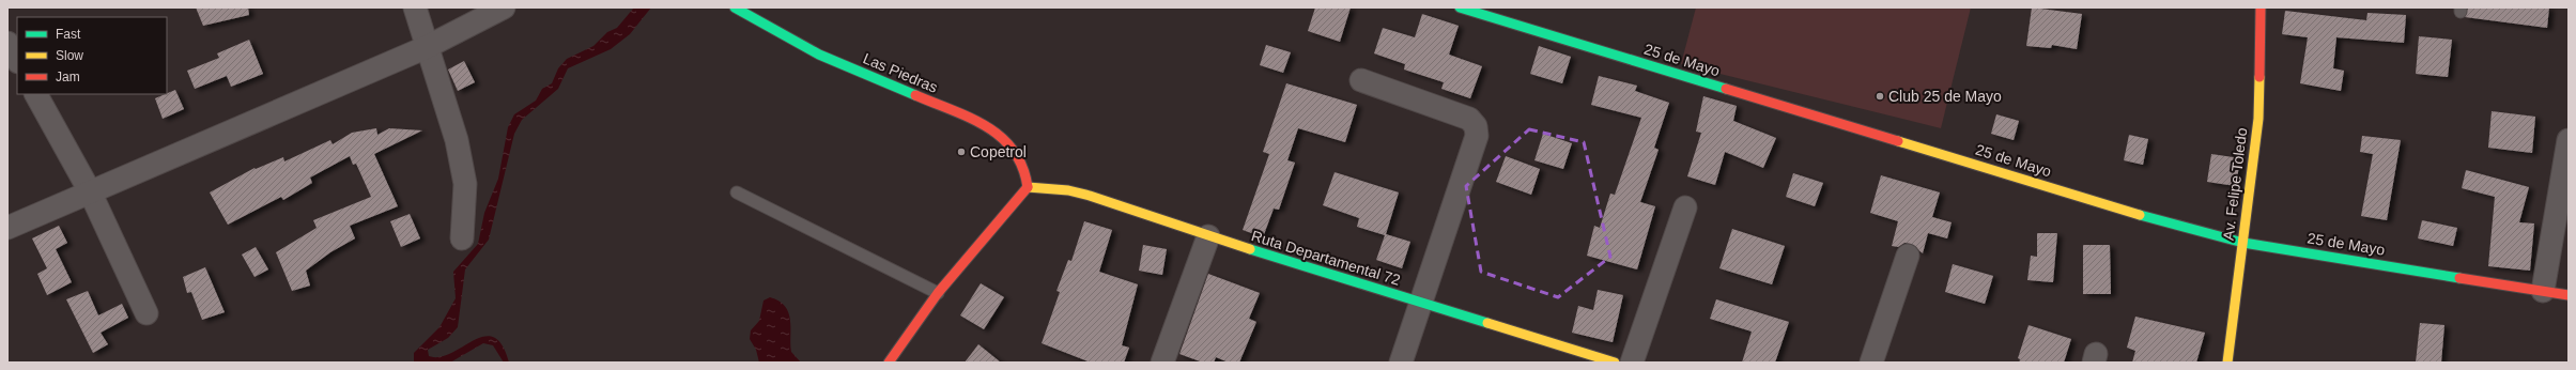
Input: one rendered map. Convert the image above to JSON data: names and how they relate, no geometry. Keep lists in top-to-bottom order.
{
  "streets": {
    "street": [
      "25 de Mayo",
      "Las Piedras",
      "Av. Felipe Toledo",
      "Ruta Departamental 72"
    ]
  },
  "crossings": [
    ["25 de Mayo", "Av. Felipe Toledo"],
    ["Las Piedras", "Ruta Departamental 72"]
  ],
  "places": ["Club 25 de Mayo", "Copetrol"],
  "legend": ["Fast", "Slow", "Jam"]
}
